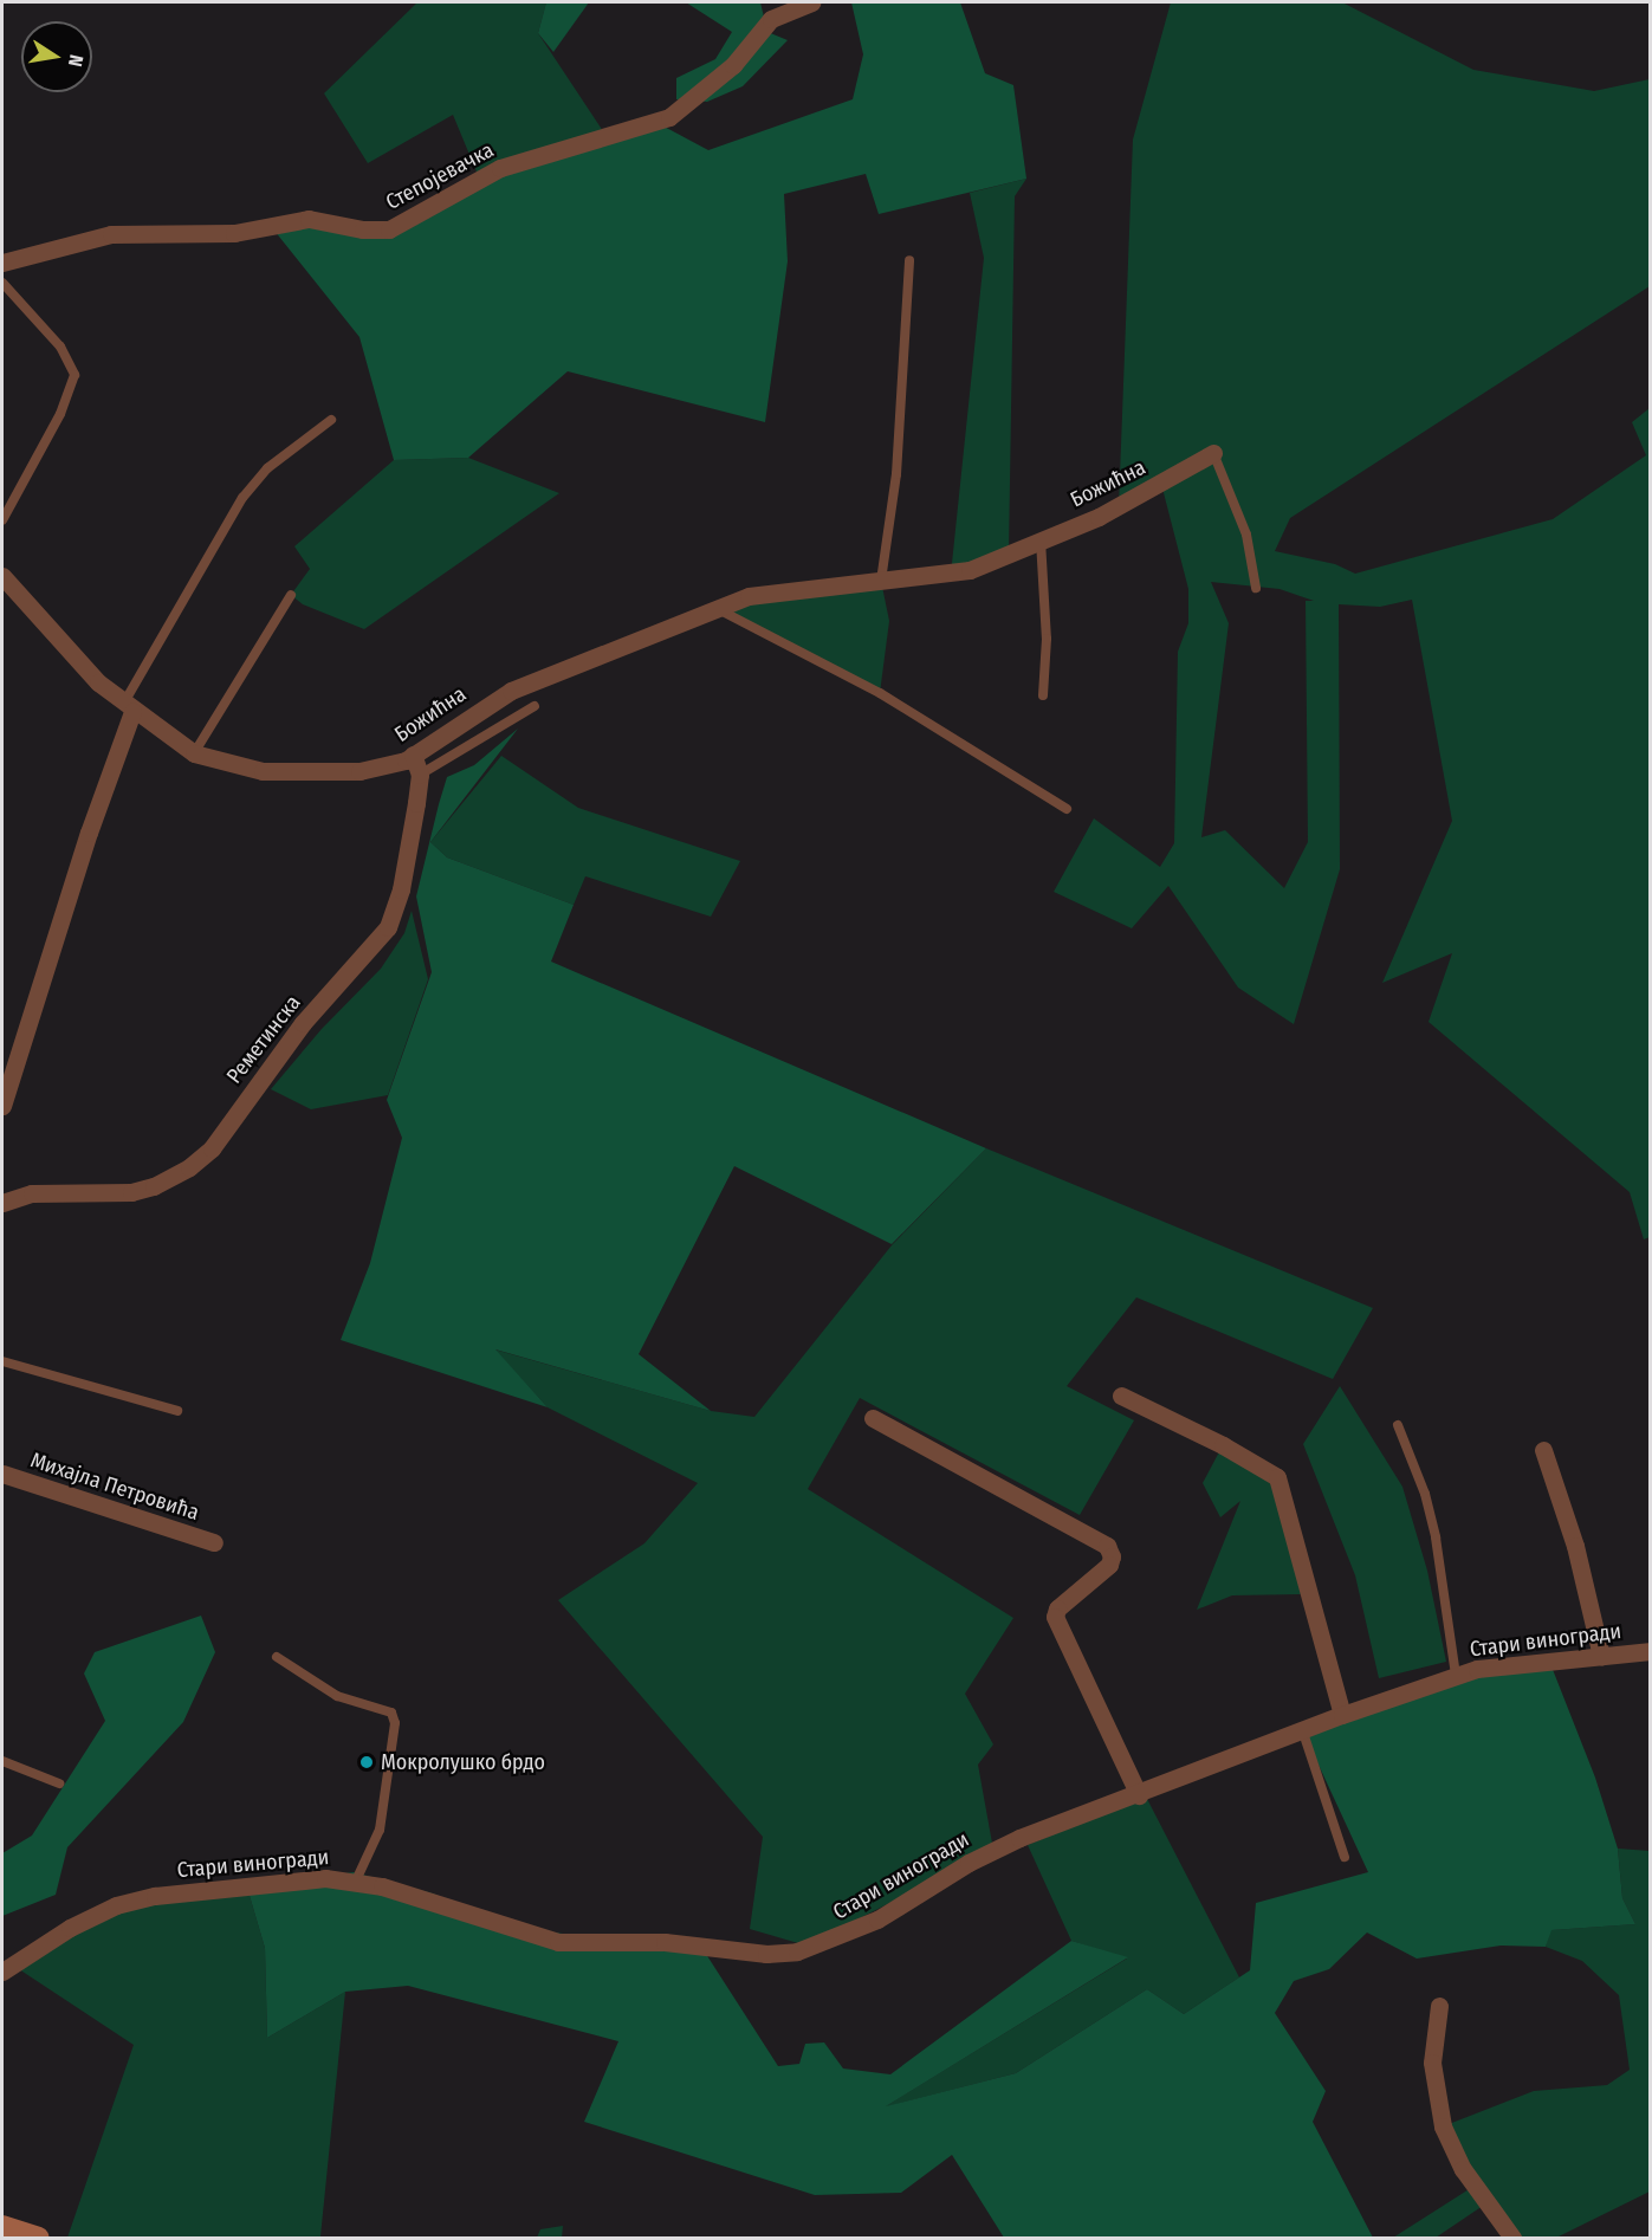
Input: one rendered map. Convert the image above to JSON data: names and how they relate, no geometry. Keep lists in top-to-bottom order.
{
  "streets": {
    "street": [
      "Степојевачка",
      "Божићна",
      "Реметинска",
      "Михајла Петровића",
      "Стари виногради"
    ]
  },
  "crossings": [
    ["Божићна", "Реметинска"]
  ],
  "places": ["Мокролушко брдо"],
  "north": "right"
}
